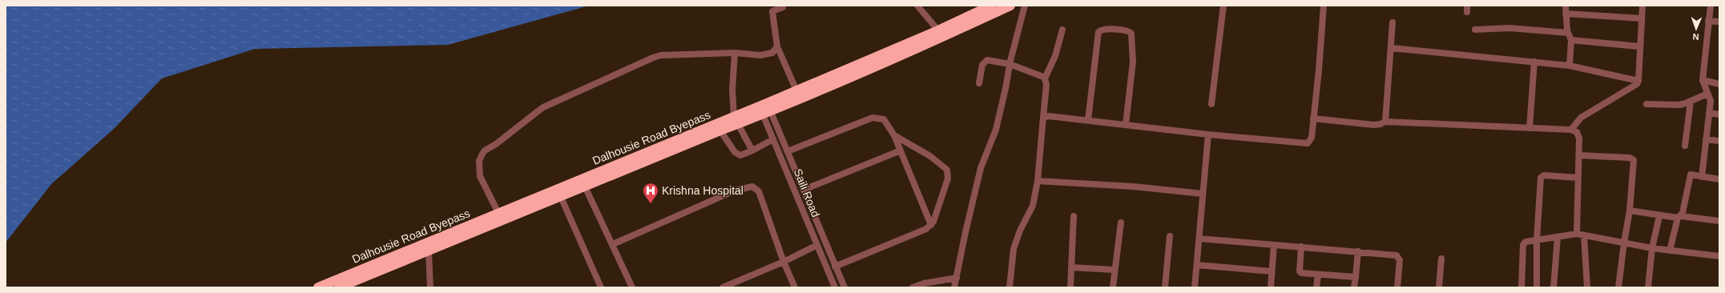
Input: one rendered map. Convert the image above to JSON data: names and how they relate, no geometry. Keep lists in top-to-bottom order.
{
  "streets": {
    "highway": ["Dalhousie Road Byepass"],
    "street": ["Saili Road"]
  },
  "crossings": [
    ["Dalhousie Road Byepass", "Saili Road"]
  ],
  "places": {
    "hospital": ["Krishna Hospital"]
  },
  "north": "bottom"
}
